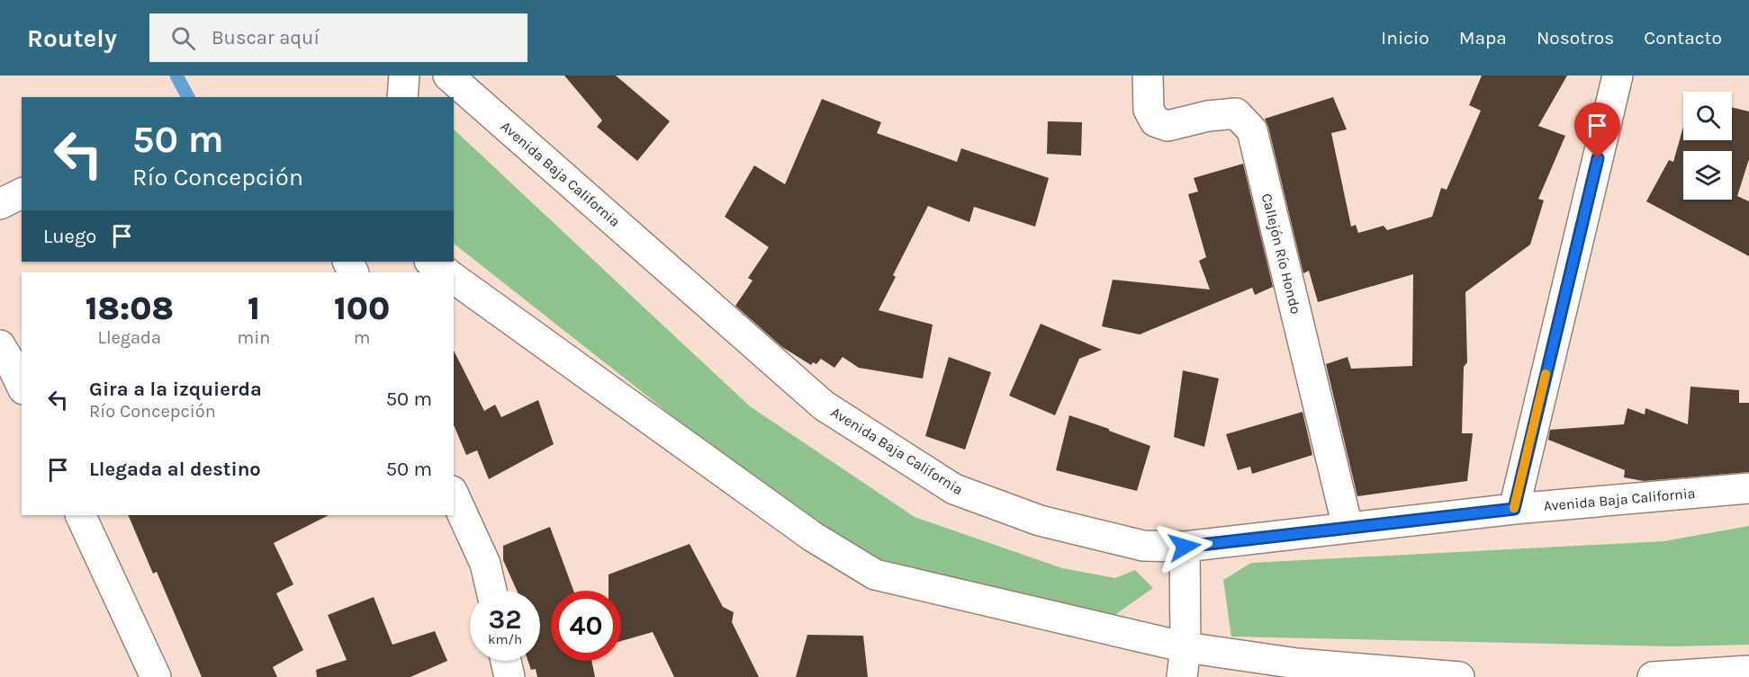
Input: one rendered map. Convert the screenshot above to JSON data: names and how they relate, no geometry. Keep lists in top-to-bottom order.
{
  "streets": {
    "street": ["Avenida Baja California", "Callejón Río Hondo"]
  },
  "crossings": [
    ["Avenida Baja California", "Callejón Río Hondo"]
  ],
  "page": {
    "header": "Routely",
    "search": "Buscar aquí",
    "nav": [
      "Inicio",
      "Mapa",
      "Nosotros",
      "Contacto"
    ],
    "turn": ["50 m", "Río Concepción"],
    "then": "Luego",
    "eta": [
      "18:08",
      "Llegada",
      "1",
      "min",
      "100",
      "m"
    ],
    "list": [
      {
        "name": "Gira a la izquierda",
        "note": "Río Concepción",
        "value": "50 m"
      },
      {
        "name": "Llegada al destino",
        "value": "50 m"
      }
    ],
    "speed": "32 km/h",
    "limit": "40"
  }
}
